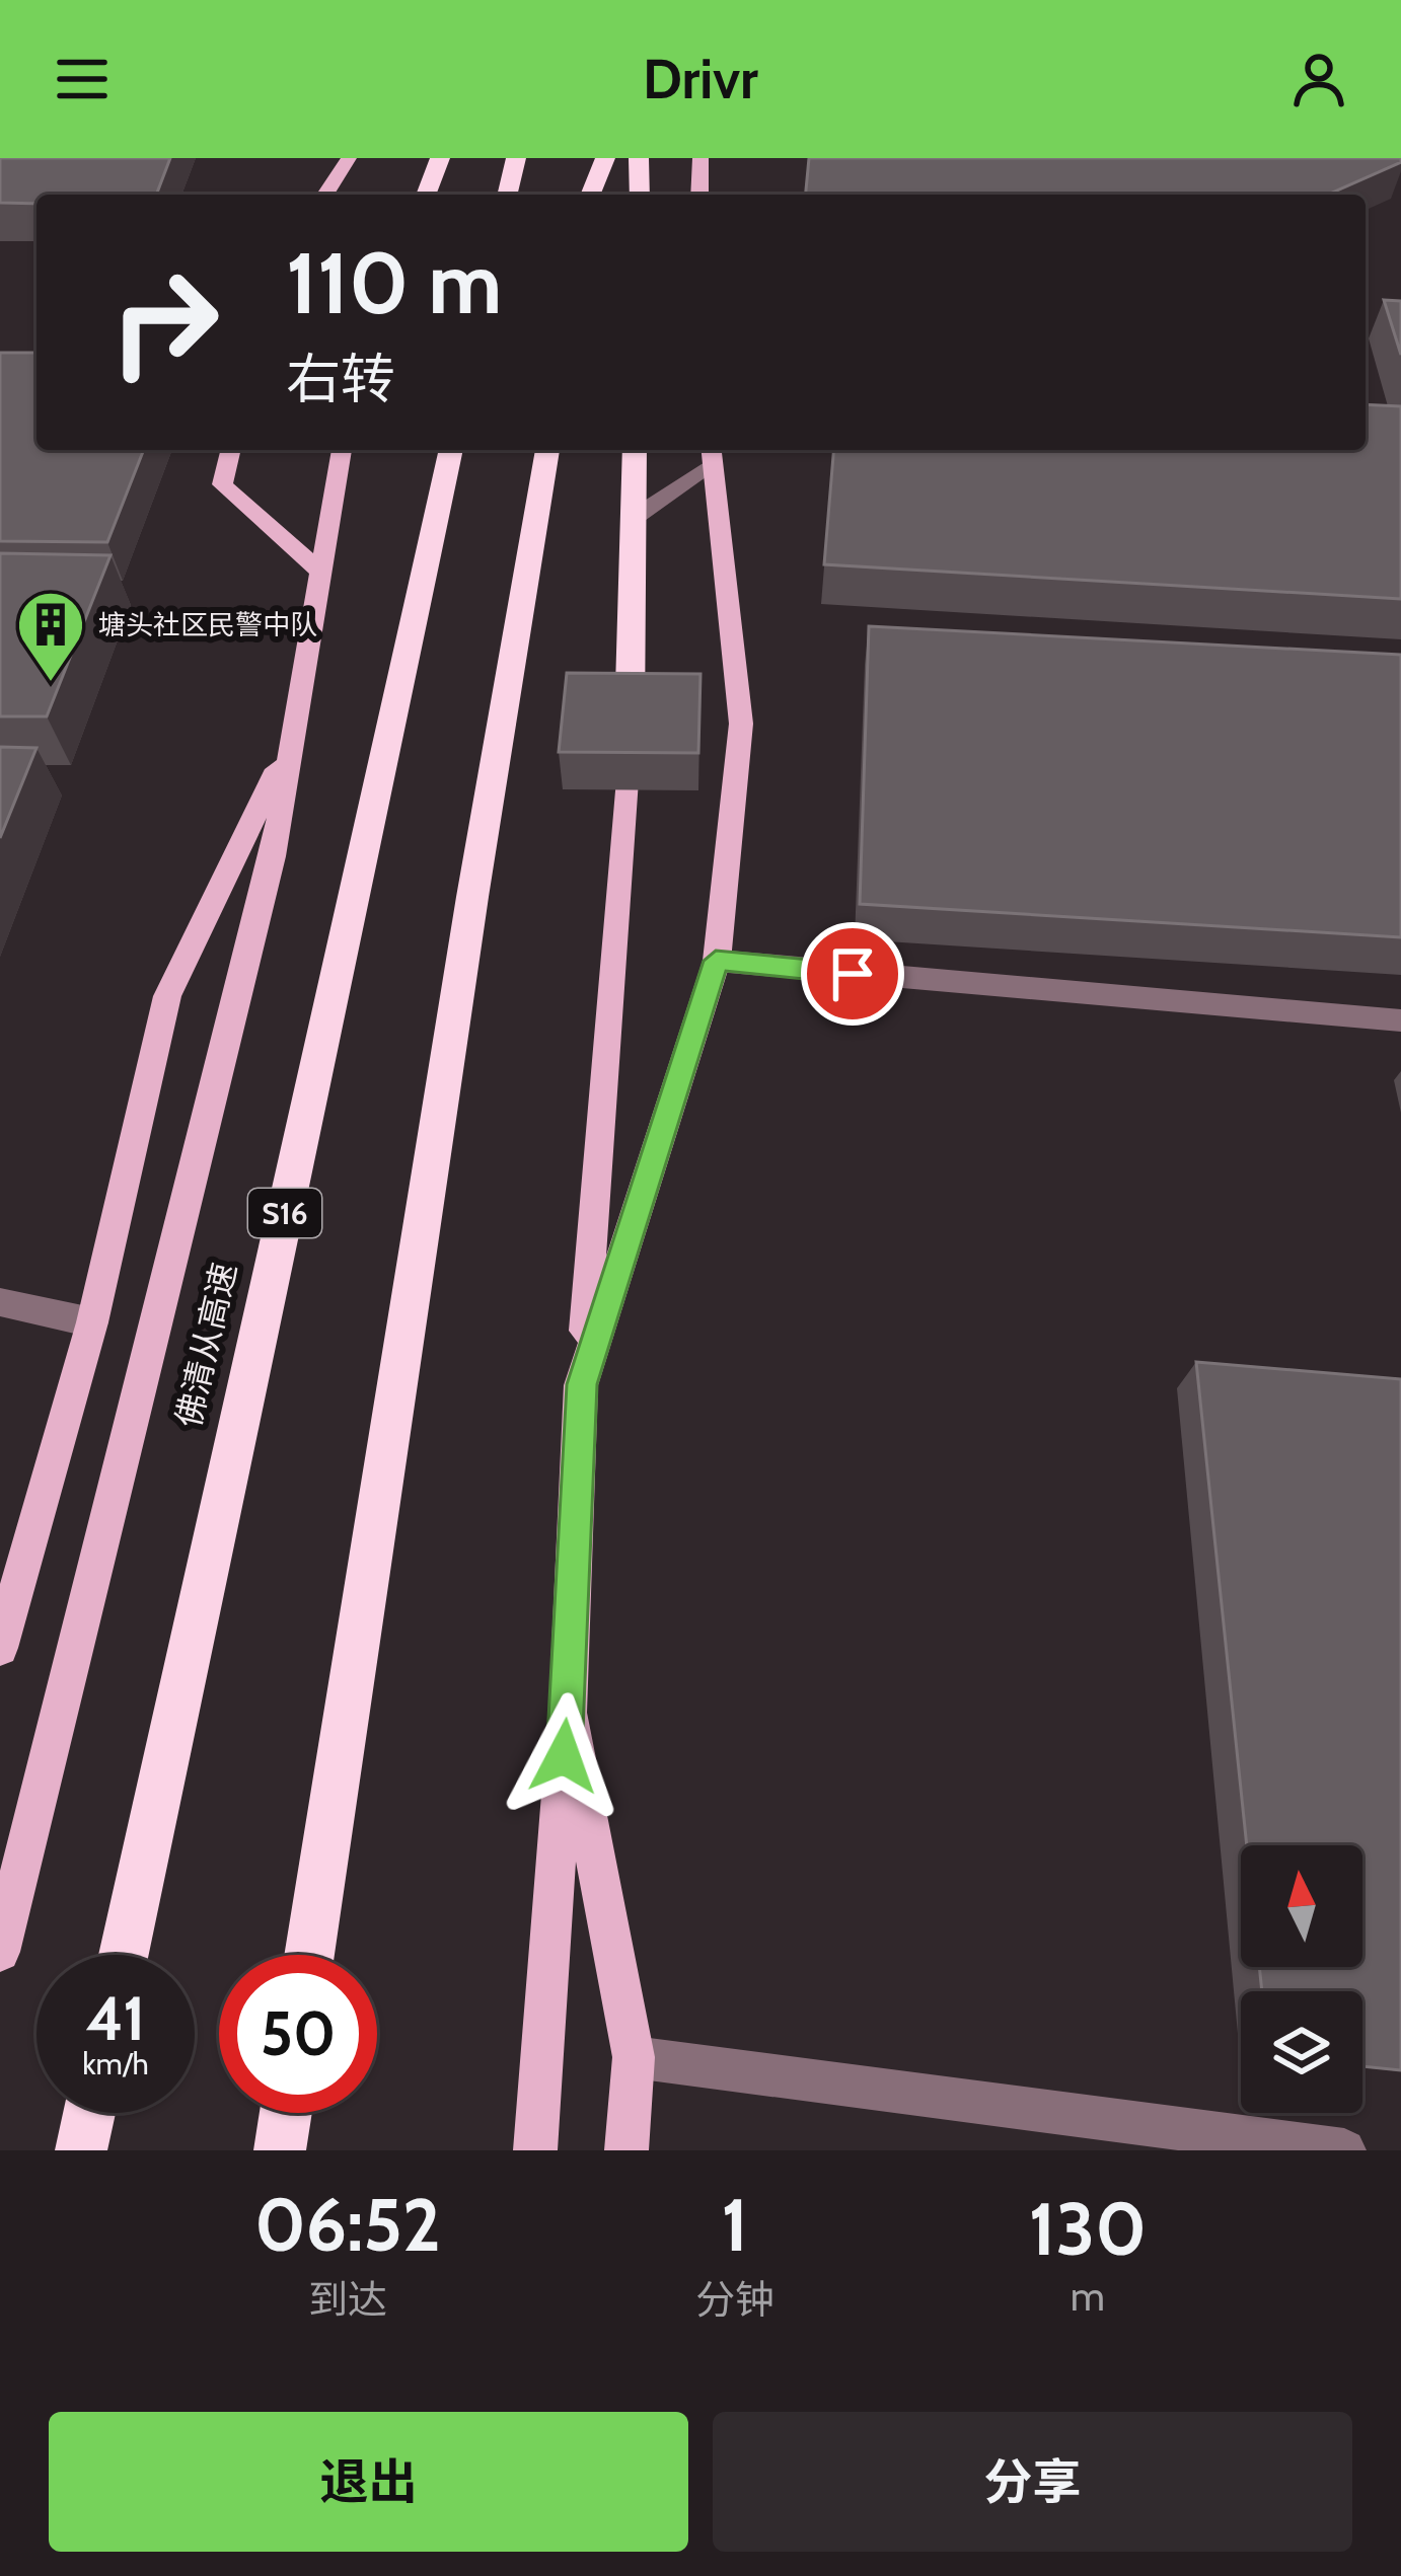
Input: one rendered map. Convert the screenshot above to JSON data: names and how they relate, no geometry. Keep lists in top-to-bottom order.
{
  "streets": {
    "highway": ["S16", "佛清从高速"]
  },
  "places": {
    "building": ["塘头社区民警中队"]
  },
  "north": "top",
  "page": {
    "header": "Drivr",
    "turn": ["110 m", "右转"],
    "speed": "41 km/h",
    "limit": "50",
    "eta": [
      "06:52",
      "到达",
      "1",
      "分钟",
      "130",
      "m"
    ],
    "buttons": ["退出", "分享"]
  }
}
